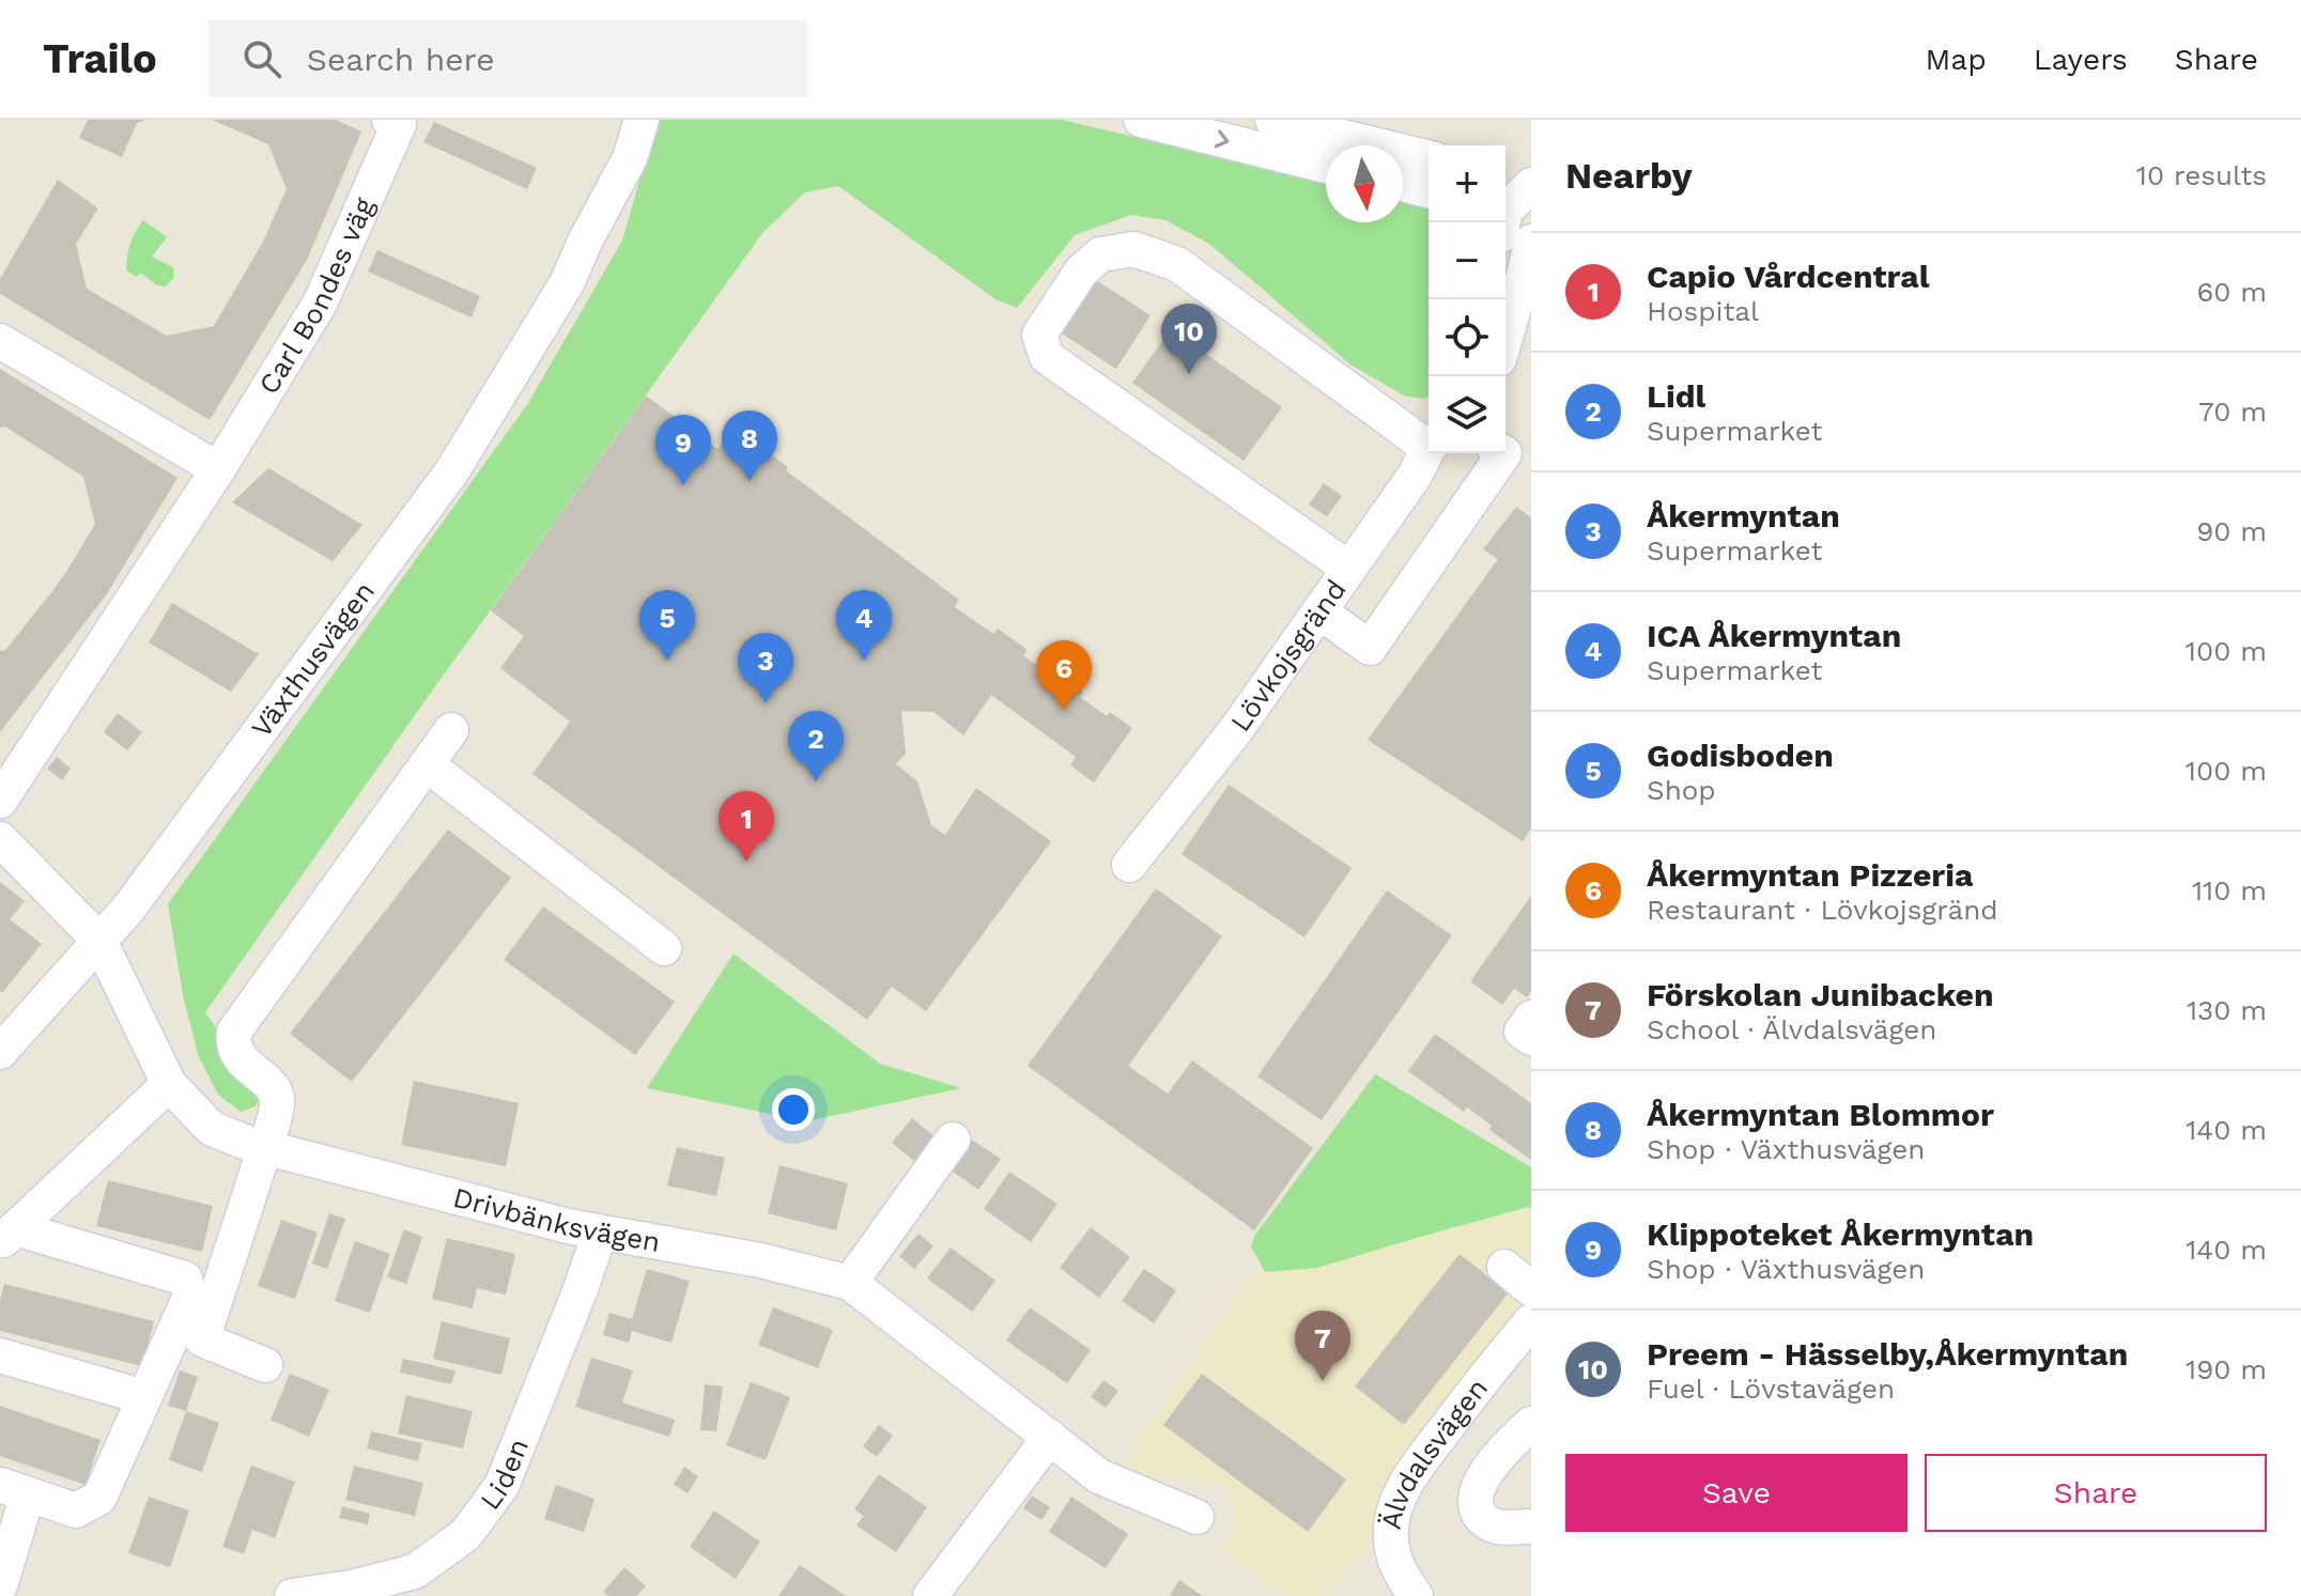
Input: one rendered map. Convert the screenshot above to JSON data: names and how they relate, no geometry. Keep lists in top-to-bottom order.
{
  "streets": {
    "street": [
      "Carl Bondes väg",
      "Lövkojsgränd",
      "Växthusvägen",
      "Drivbänksvägen",
      "Älvdalsvägen",
      "Liden"
    ]
  },
  "crossings": [
    ["Växthusvägen", "Drivbänksvägen"],
    ["Drivbänksvägen", "Liden"]
  ],
  "north": "bottom",
  "page": {
    "header": "Trailo",
    "search": "Search here",
    "nav": ["Map", "Layers", "Share"],
    "heading": ["Nearby", "10 results"],
    "map_buttons": ["+", "−"],
    "list": [
      {
        "mark": "1",
        "name": "Capio Vårdcentral",
        "note": "Hospital",
        "value": "60 m"
      },
      {
        "mark": "2",
        "name": "Lidl",
        "note": "Supermarket",
        "value": "70 m"
      },
      {
        "mark": "3",
        "name": "Åkermyntan",
        "note": "Supermarket",
        "value": "90 m"
      },
      {
        "mark": "4",
        "name": "ICA Åkermyntan",
        "note": "Supermarket",
        "value": "100 m"
      },
      {
        "mark": "5",
        "name": "Godisboden",
        "note": "Shop",
        "value": "100 m"
      },
      {
        "mark": "6",
        "name": "Åkermyntan Pizzeria",
        "note": "Restaurant · Lövkojsgränd",
        "value": "110 m"
      },
      {
        "mark": "7",
        "name": "Förskolan Junibacken",
        "note": "School · Älvdalsvägen",
        "value": "130 m"
      },
      {
        "mark": "8",
        "name": "Åkermyntan Blommor",
        "note": "Shop · Växthusvägen",
        "value": "140 m"
      },
      {
        "mark": "9",
        "name": "Klippoteket Åkermyntan",
        "note": "Shop · Växthusvägen",
        "value": "140 m"
      },
      {
        "mark": "10",
        "name": "Preem - Hässelby,Åkermyntan",
        "note": "Fuel · Lövstavägen",
        "value": "190 m"
      }
    ],
    "pins": [
      "10",
      "8",
      "9",
      "4",
      "5",
      "3",
      "6",
      "2",
      "1",
      "7"
    ],
    "buttons": ["Save", "Share"]
  }
}
